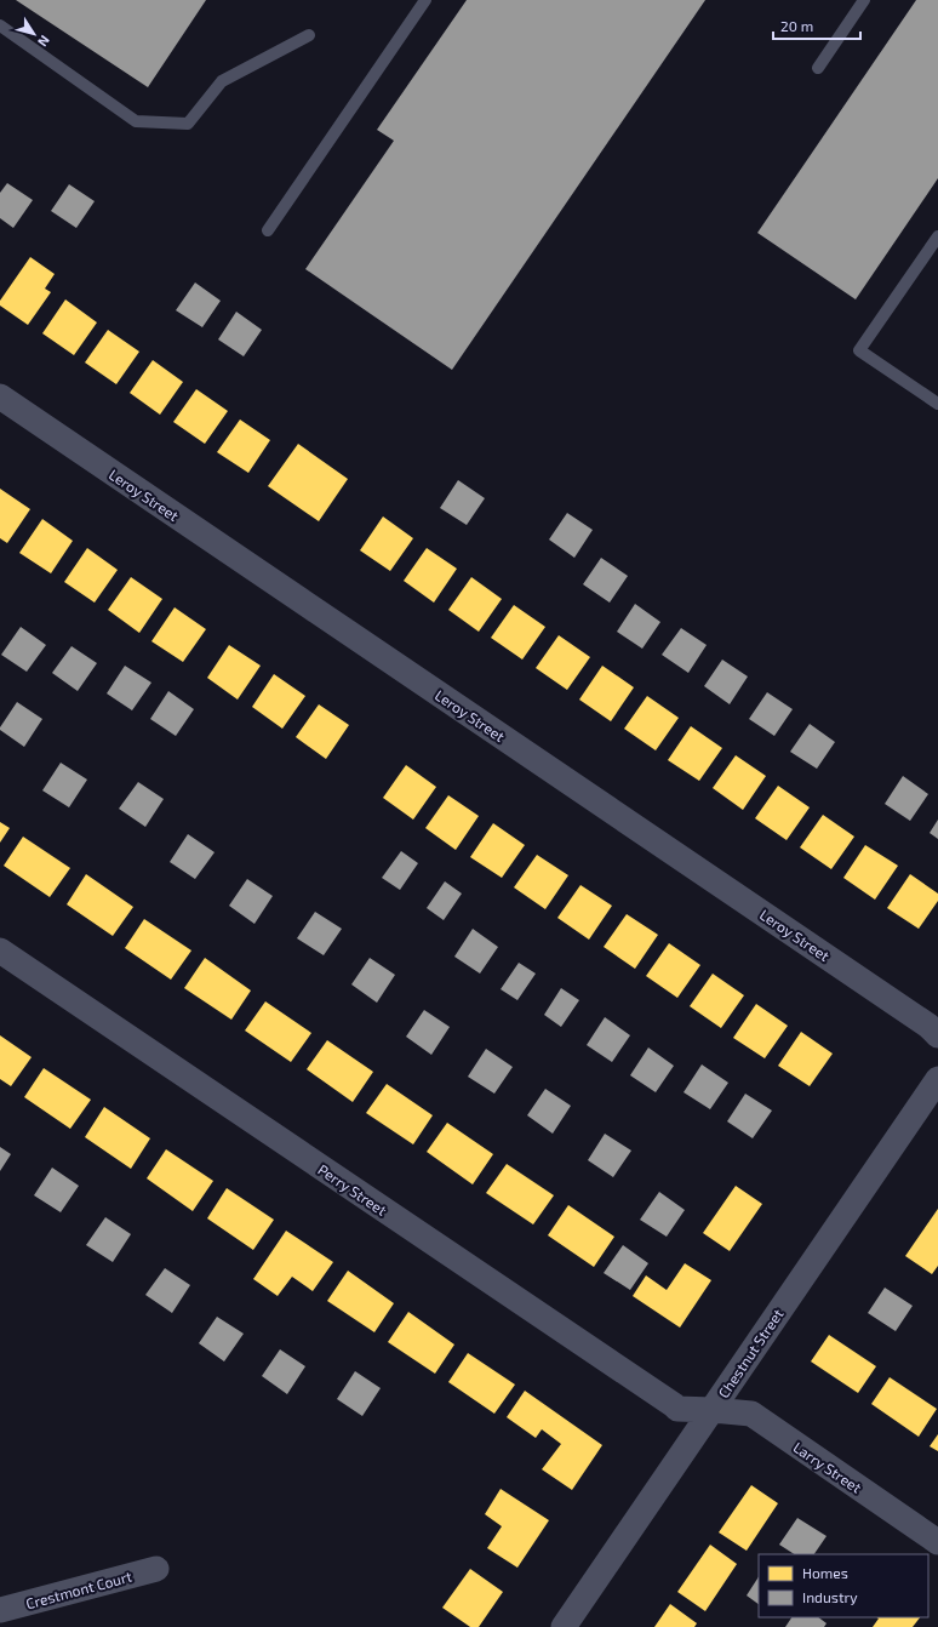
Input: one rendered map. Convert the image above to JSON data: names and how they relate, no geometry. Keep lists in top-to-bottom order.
{
  "streets": {
    "street": [
      "Leroy Street",
      "Perry Street",
      "Chestnut Street",
      "Larry Street",
      "Crestmont Court"
    ]
  },
  "crossings": [
    ["Perry Street", "Chestnut Street"],
    ["Perry Street", "Larry Street"],
    ["Chestnut Street", "Larry Street"]
  ],
  "legend": ["Homes", "Industry"],
  "scale_bar": "20 m",
  "north": "bottom right"
}
